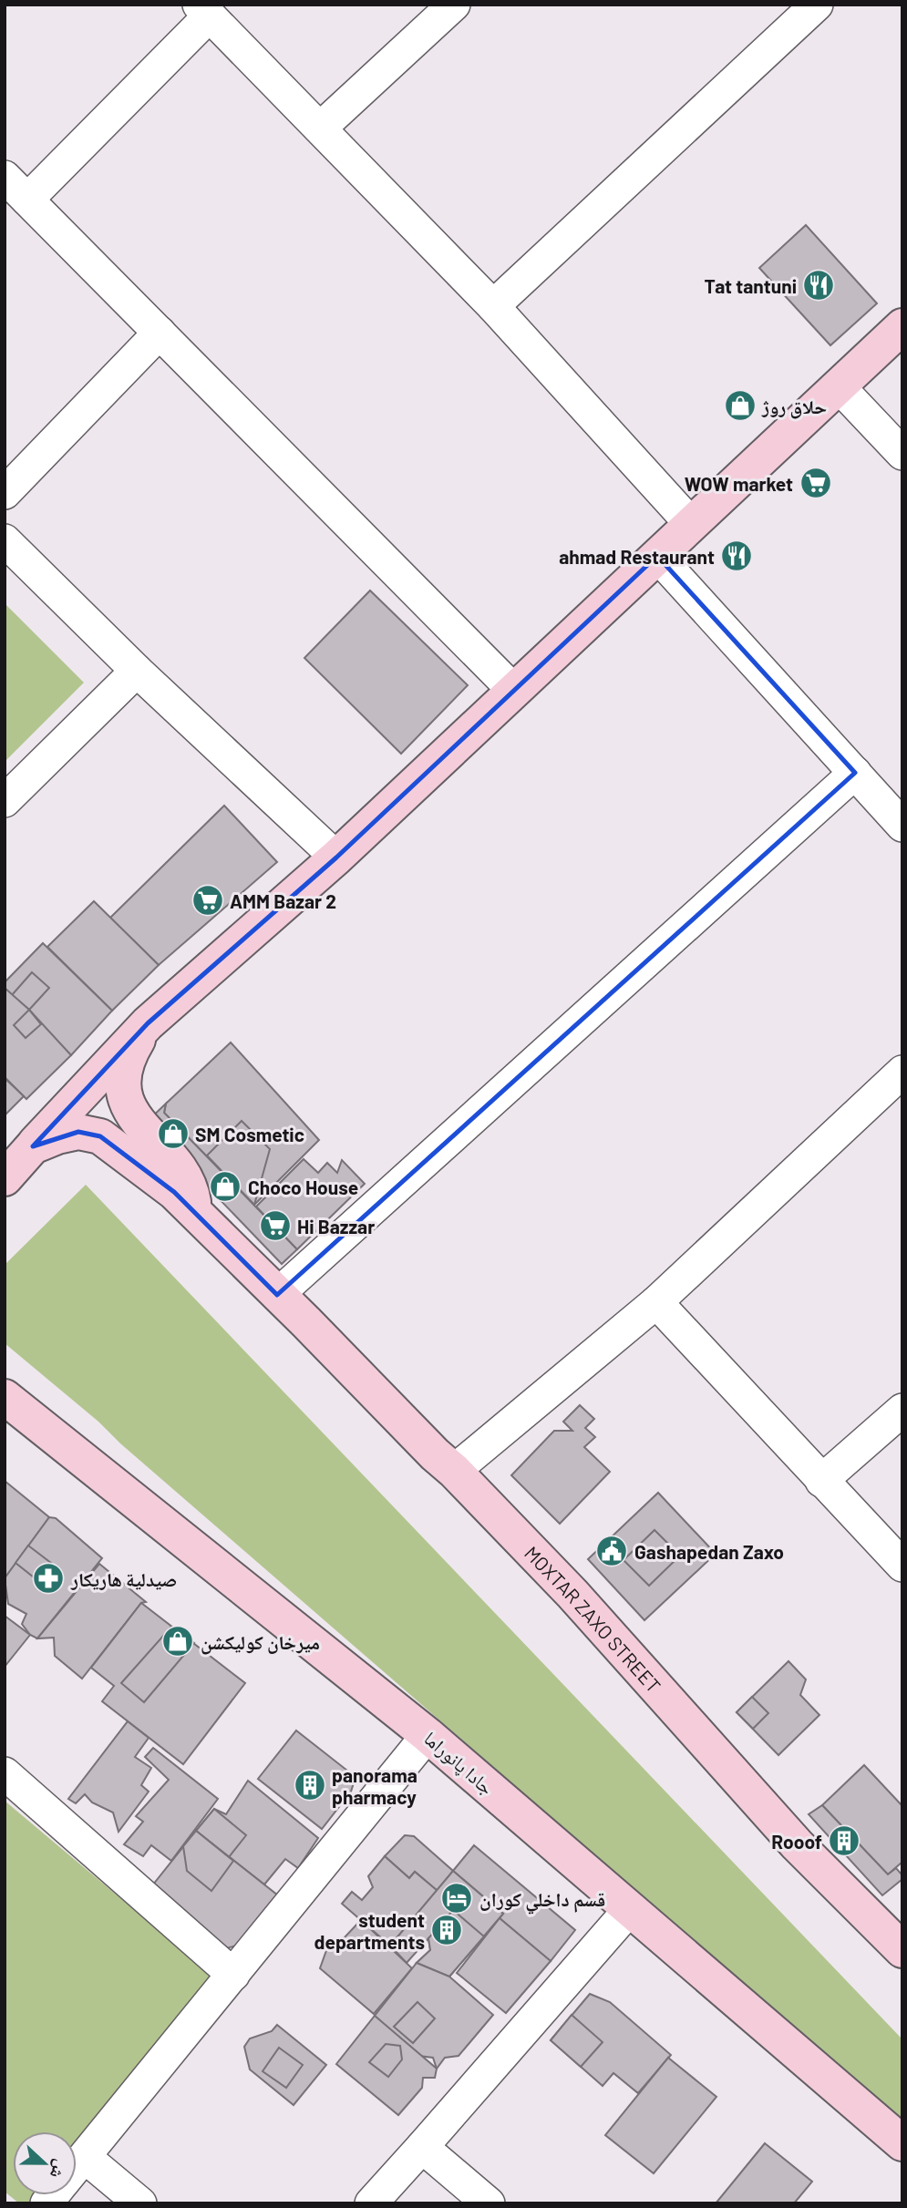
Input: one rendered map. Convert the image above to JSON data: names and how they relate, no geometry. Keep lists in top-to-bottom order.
{
  "streets": {
    "main road": ["MOXTAR ZAXO STREET", "جادا پانوراما"]
  },
  "places": {
    "restaurant": ["Tat tantuni", "ahmad Restaurant"],
    "shop": [
      "حلاق روژ",
      "SM Cosmetic",
      "Choco House",
      "میرخان کولیکشن"
    ],
    "supermarket": ["WOW market", "AMM Bazar 2", "Hi Bazzar"],
    "public building": ["Gashapedan Zaxo"],
    "pharmacy": ["صيدلية هاريكار"],
    "building": ["panorama pharmacy", "Rooof", "student departments"],
    "hotel": ["قسم داخلي كوران"]
  },
  "north": "right"
}
